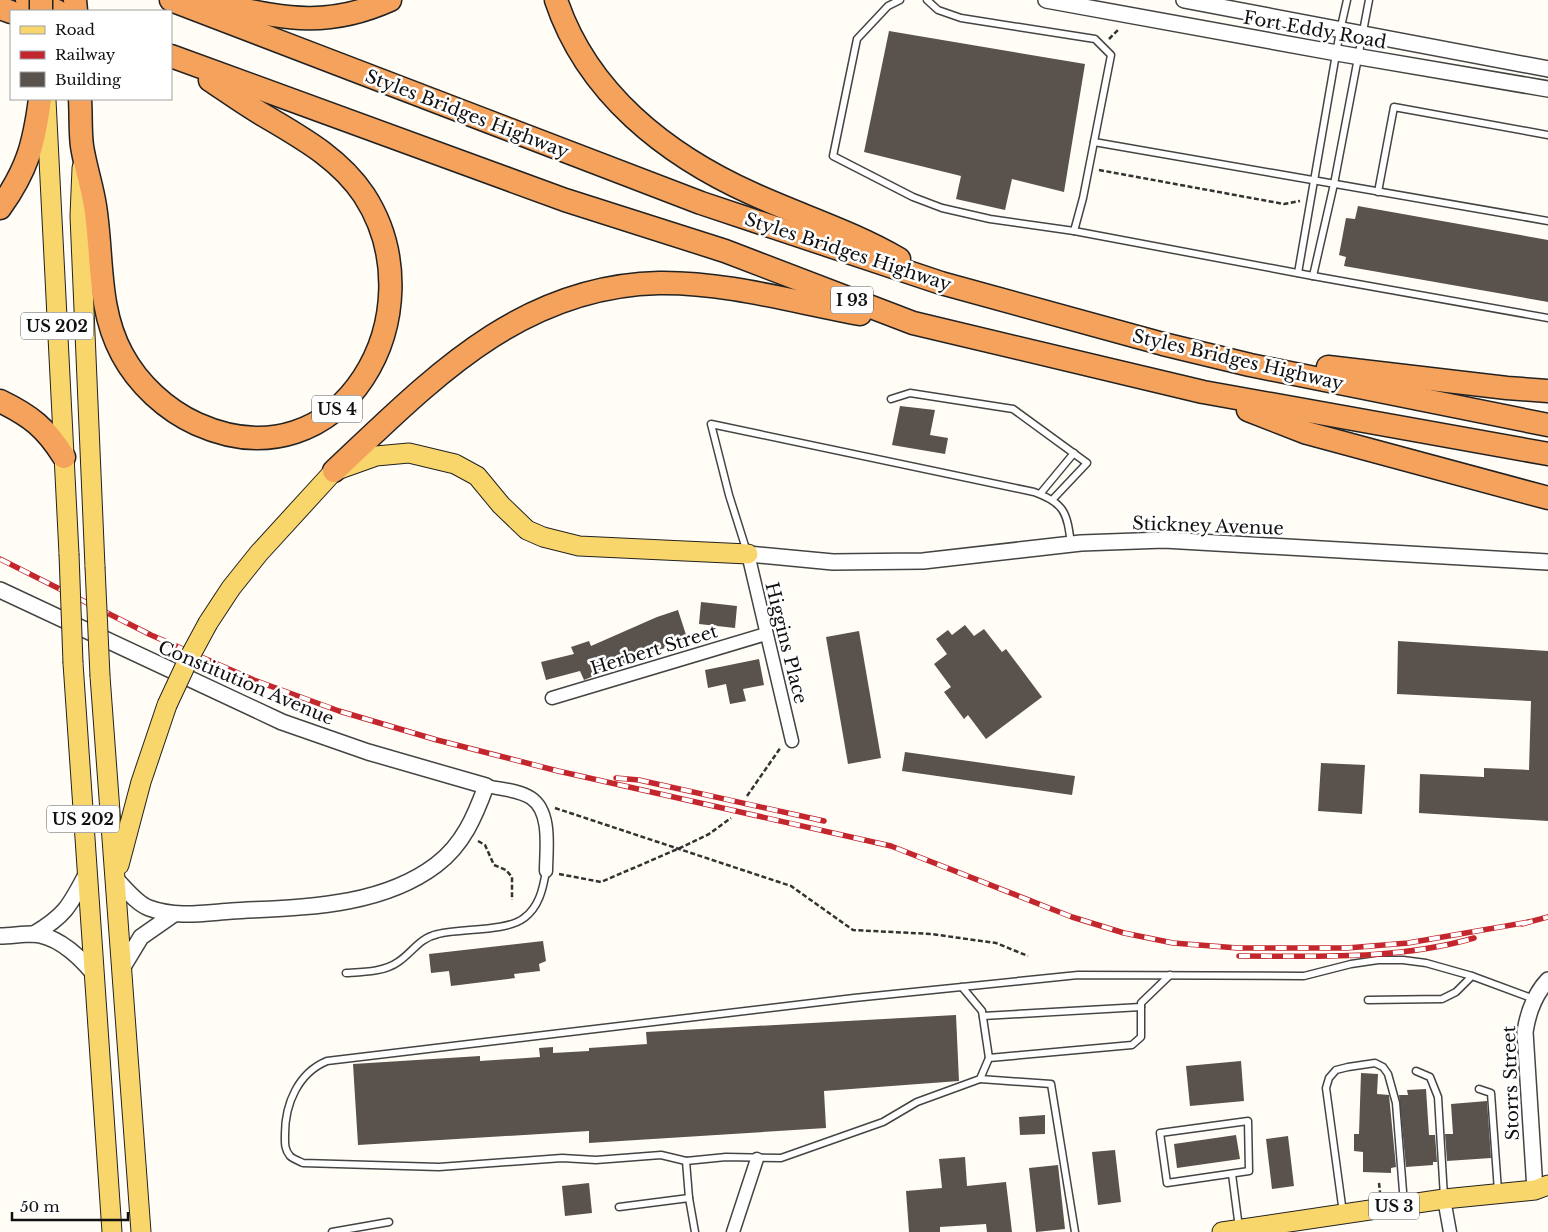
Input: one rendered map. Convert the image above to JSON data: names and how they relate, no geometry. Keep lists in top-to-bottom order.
{
  "streets": {
    "highway": ["Styles Bridges Highway", "I 93", "US 4"],
    "main road": ["US 202", "US 3"],
    "street": [
      "Fort Eddy Road",
      "Stickney Avenue",
      "Higgins Place",
      "Herbert Street",
      "Constitution Avenue",
      "Storrs Street"
    ]
  },
  "crossings": [
    ["Styles Bridges Highway", "US 4"],
    ["US 202", "US 4"],
    ["Stickney Avenue", "Higgins Place"],
    ["Higgins Place", "Herbert Street"],
    ["Storrs Street", "US 3"]
  ],
  "legend": ["Road", "Railway", "Building"],
  "scale_bar": "50 m"
}
